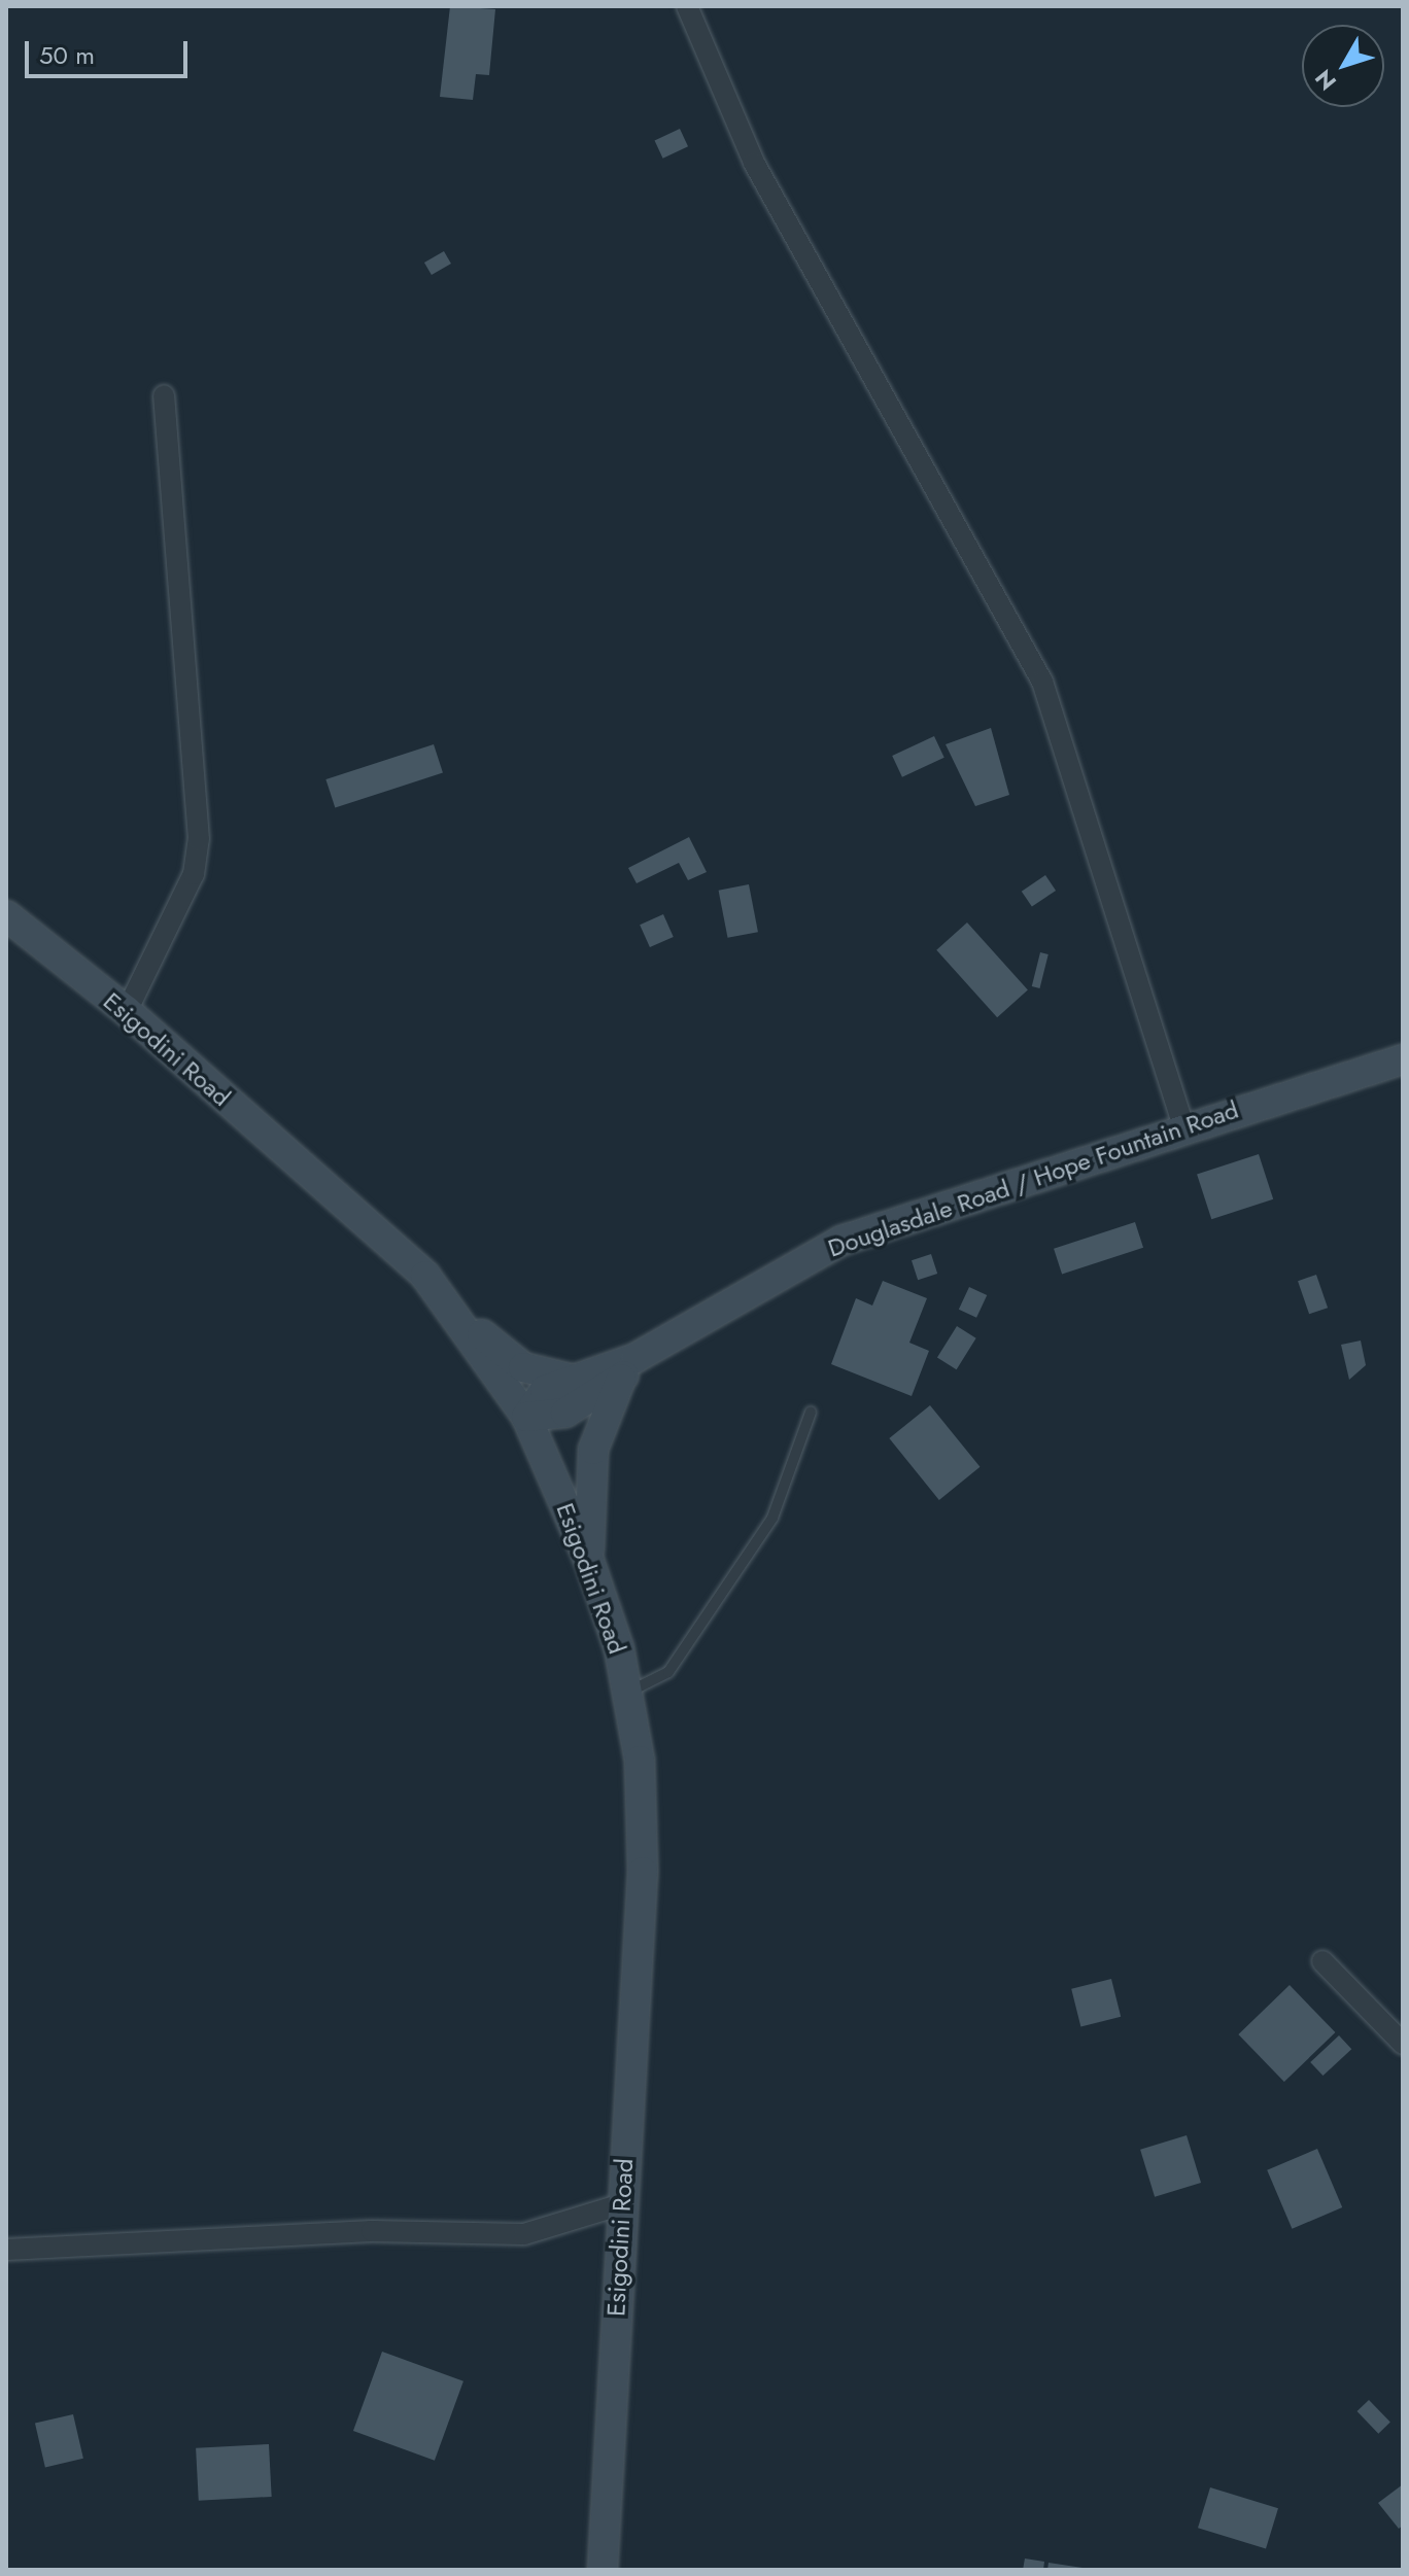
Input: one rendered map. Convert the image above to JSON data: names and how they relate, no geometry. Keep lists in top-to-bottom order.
{
  "streets": {
    "main road": ["Esigodini Road", "Douglasdale Road / Hope Fountain Road"]
  },
  "scale_bar": "50 m",
  "north": "bottom left"
}
